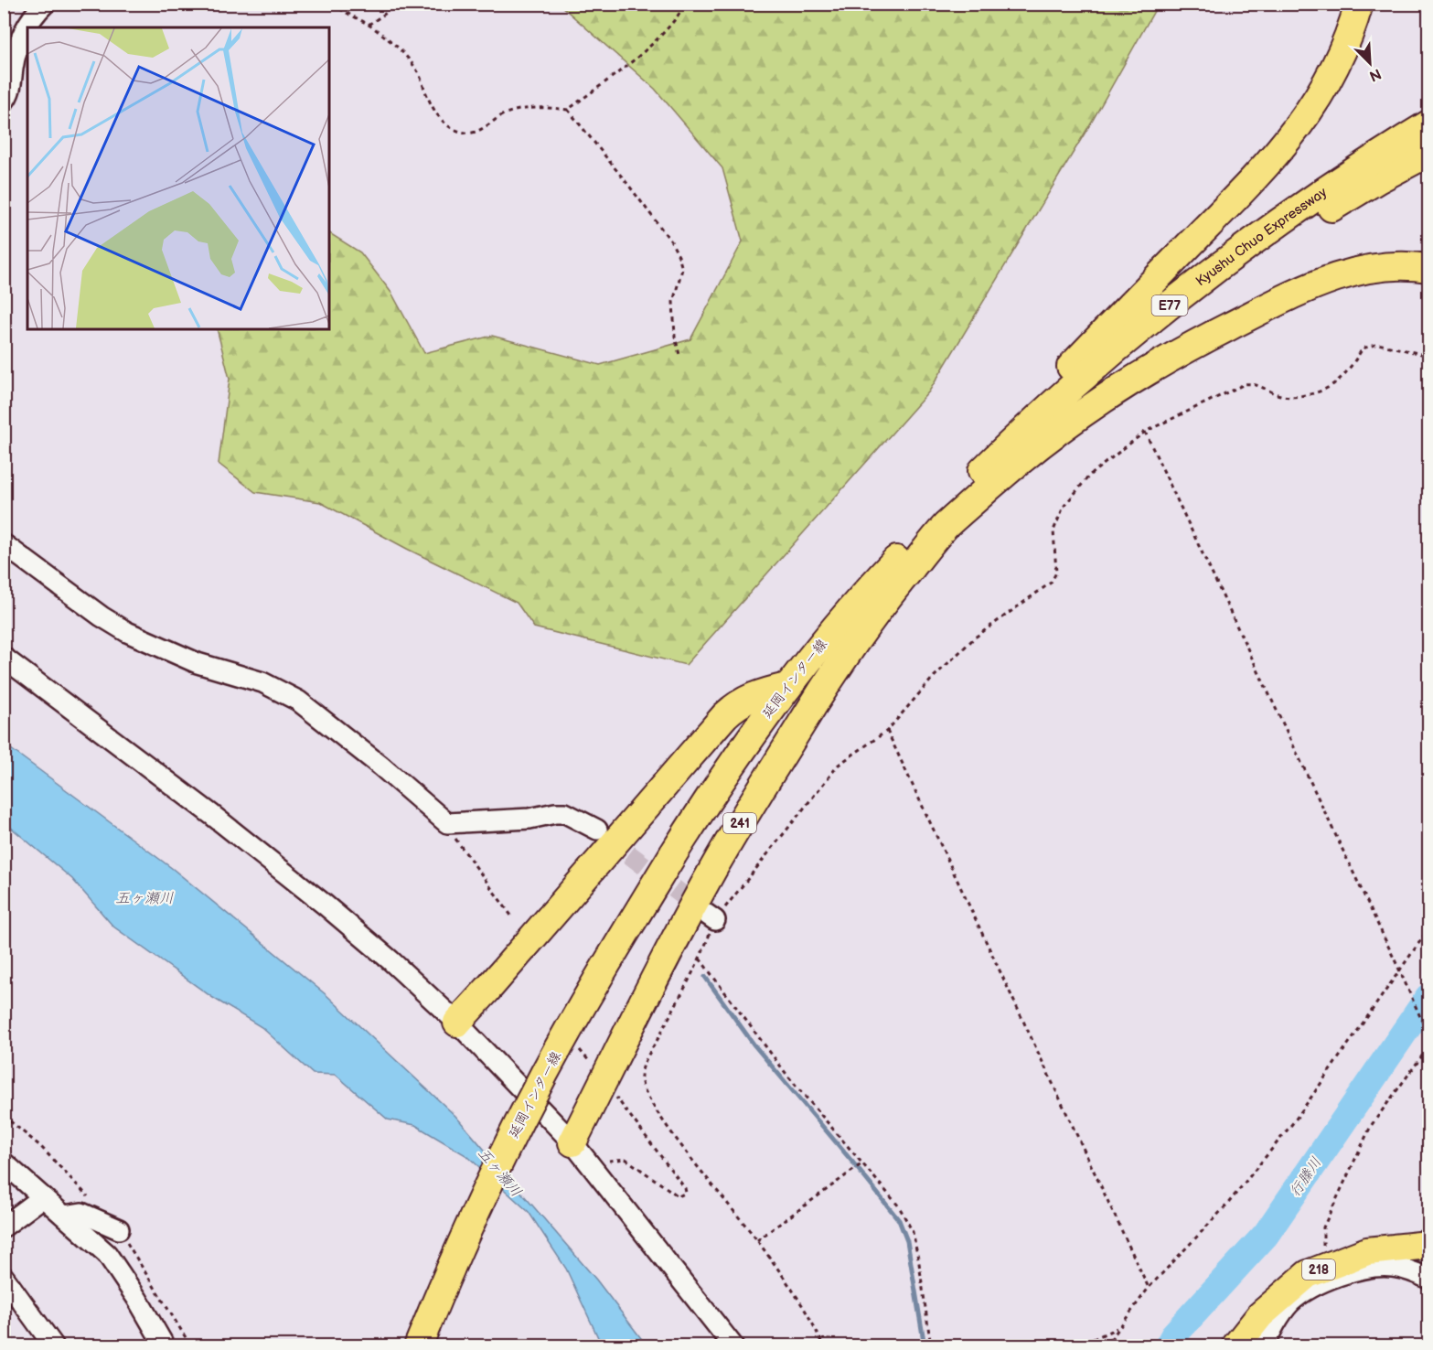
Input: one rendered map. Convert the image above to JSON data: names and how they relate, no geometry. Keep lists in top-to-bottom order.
{
  "streets": {
    "highway": [
      "Kyushu Chuo Expressway",
      "E77",
      "延岡インター線",
      "241",
      "218"
    ]
  },
  "crossings": [
    ["Kyushu Chuo Expressway", "延岡インター線"],
    ["Kyushu Chuo Expressway", "241"],
    ["延岡インター線", "241"]
  ],
  "water": ["五ヶ瀬川", "行縢川"],
  "north": "bottom right"
}
